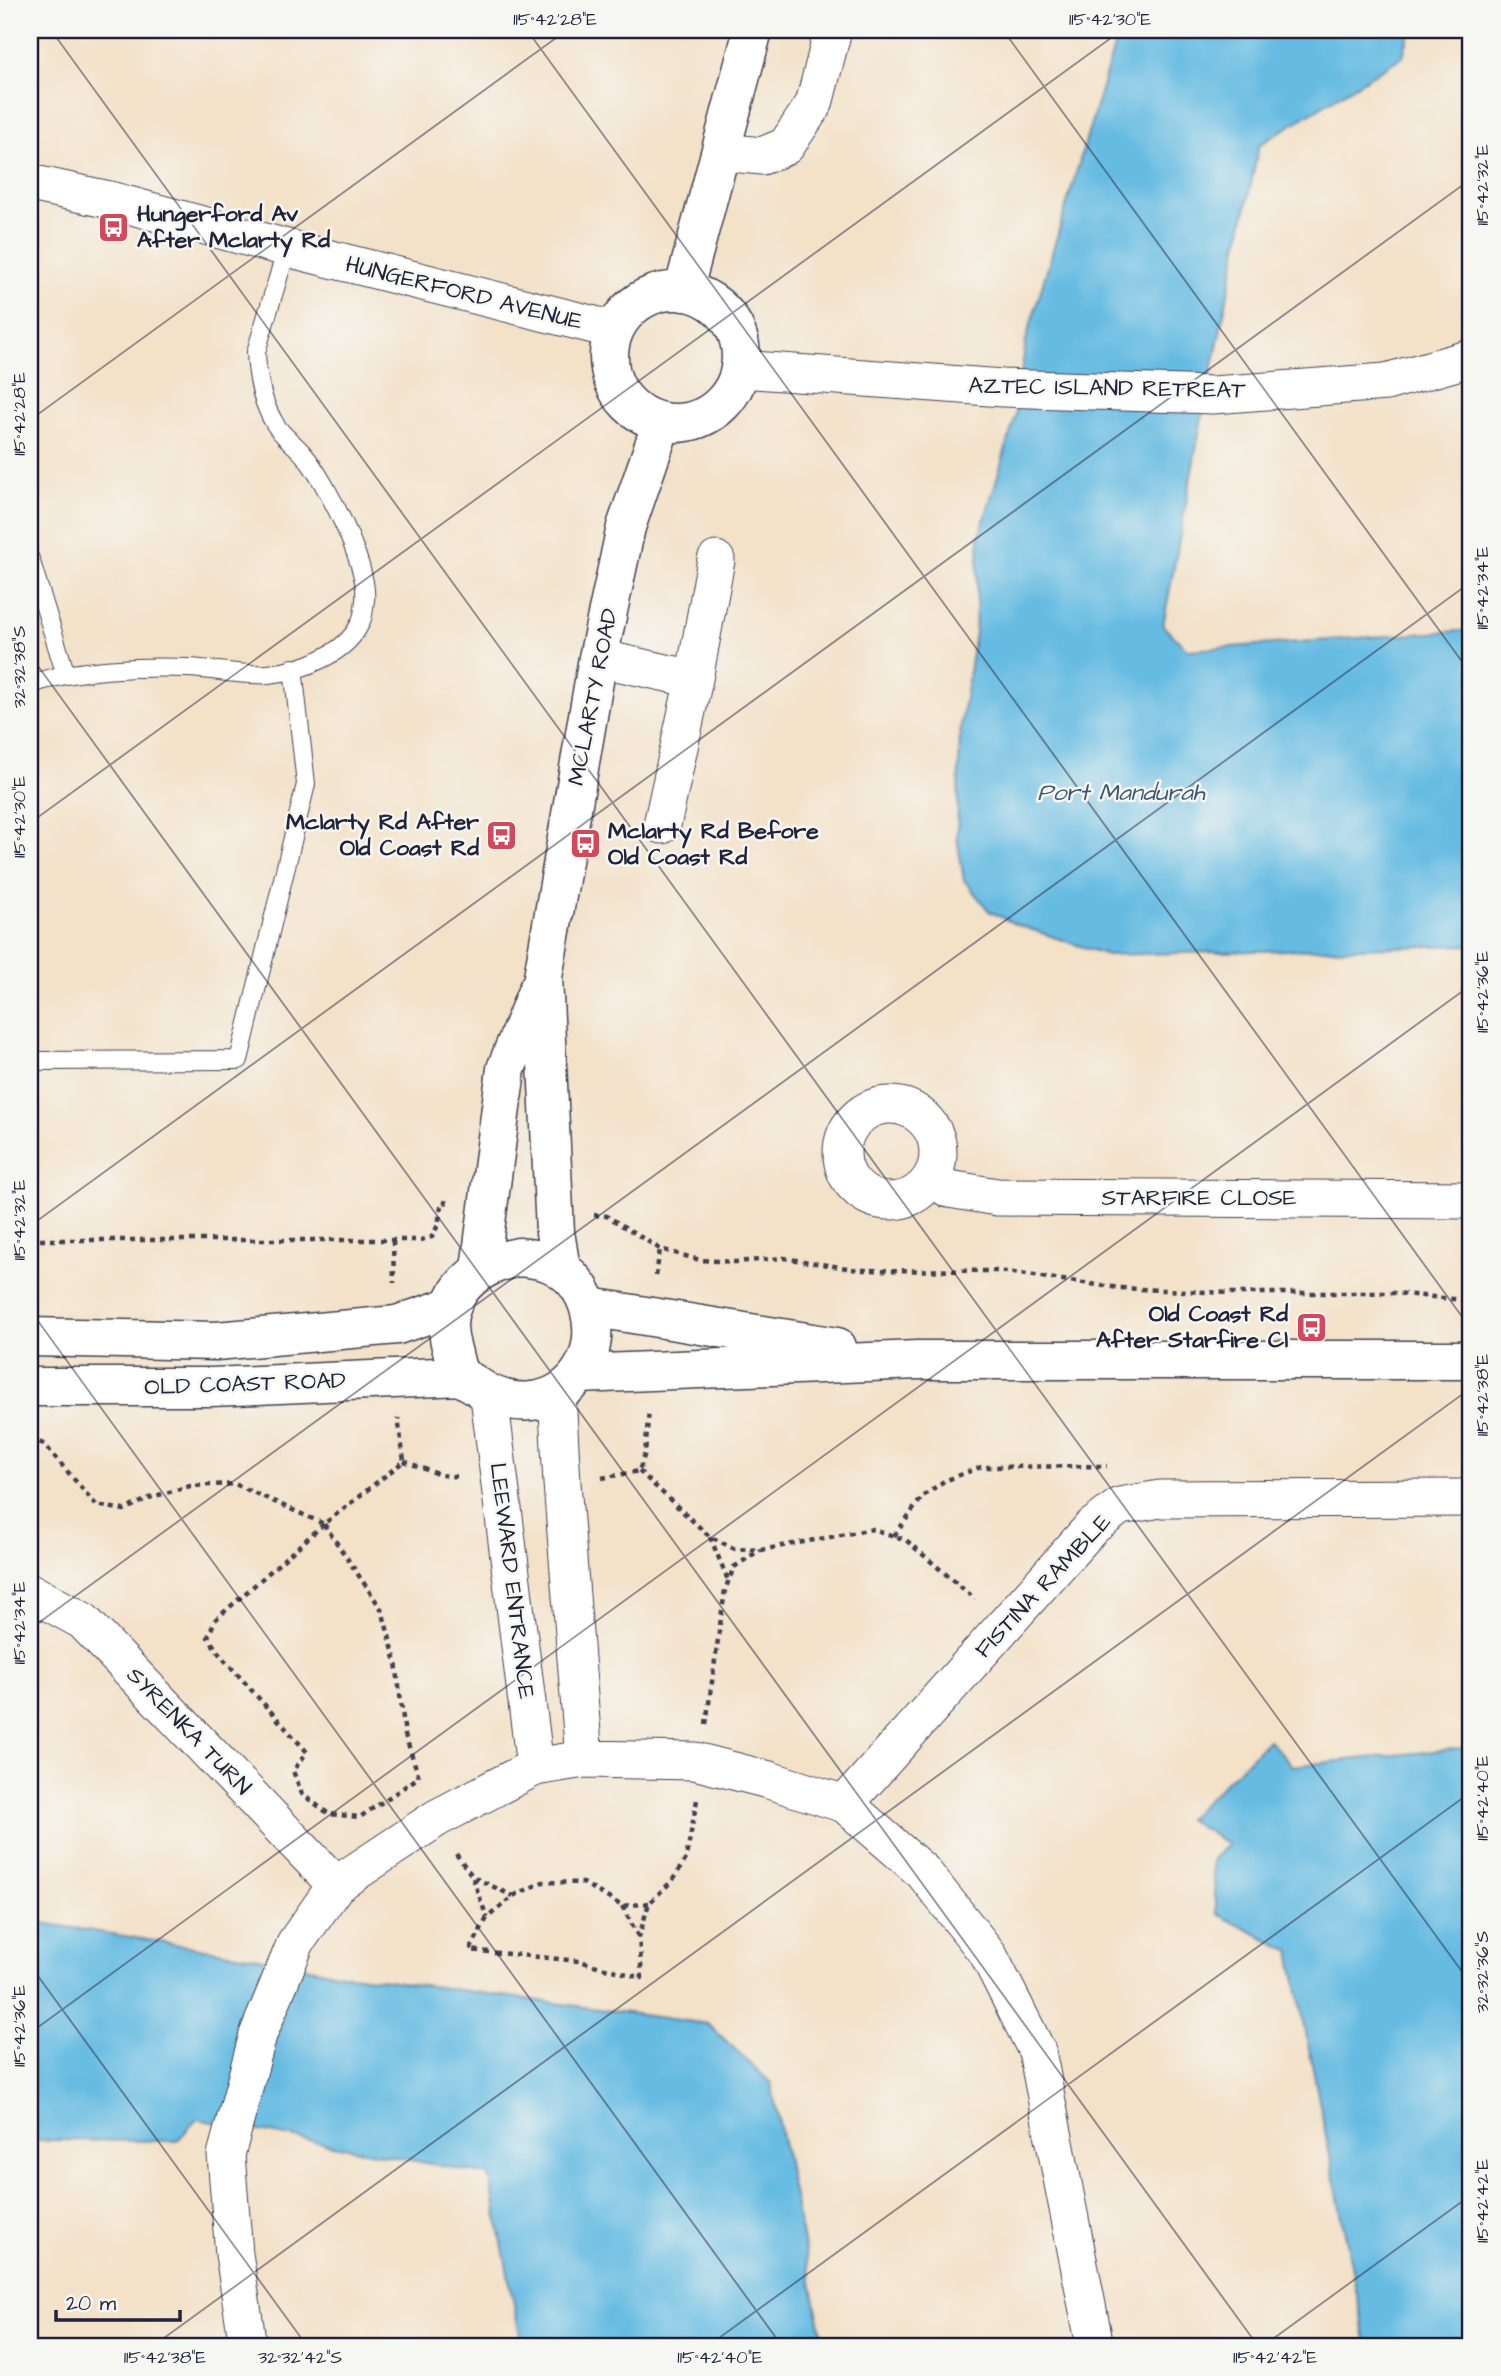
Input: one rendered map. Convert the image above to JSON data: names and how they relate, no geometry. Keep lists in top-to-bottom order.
{
  "streets": {
    "main road": ["MCLARTY ROAD", "OLD COAST ROAD"],
    "street": [
      "HUNGERFORD AVENUE",
      "AZTEC ISLAND RETREAT",
      "STARFIRE CLOSE",
      "LEEWARD ENTRANCE",
      "FISTINA RAMBLE",
      "SYRENKA TURN"
    ]
  },
  "crossings": [
    ["HUNGERFORD AVENUE", "AZTEC ISLAND RETREAT"],
    ["HUNGERFORD AVENUE", "MCLARTY ROAD"],
    ["AZTEC ISLAND RETREAT", "MCLARTY ROAD"],
    ["MCLARTY ROAD", "OLD COAST ROAD"],
    ["MCLARTY ROAD", "LEEWARD ENTRANCE"],
    ["OLD COAST ROAD", "LEEWARD ENTRANCE"]
  ],
  "water": ["Port Mandurah"],
  "places": {
    "bus stop": [
      "Hungerford Av After Mclarty Rd",
      "Mclarty Rd After Old Coast Rd",
      "Mclarty Rd Before Old Coast Rd",
      "Old Coast Rd After Starfire Cl"
    ]
  },
  "scale_bar": "20 m",
  "coordinates": [
    "115°42'28\"E",
    "115°42'30\"E",
    "115°42'32\"E",
    "115°42'34\"E",
    "32°32'38\"S",
    "115°42'36\"E",
    "115°42'38\"E",
    "115°42'40\"E",
    "32°32'36\"S",
    "115°42'42\"E",
    "32°32'42\"S"
  ]
}
